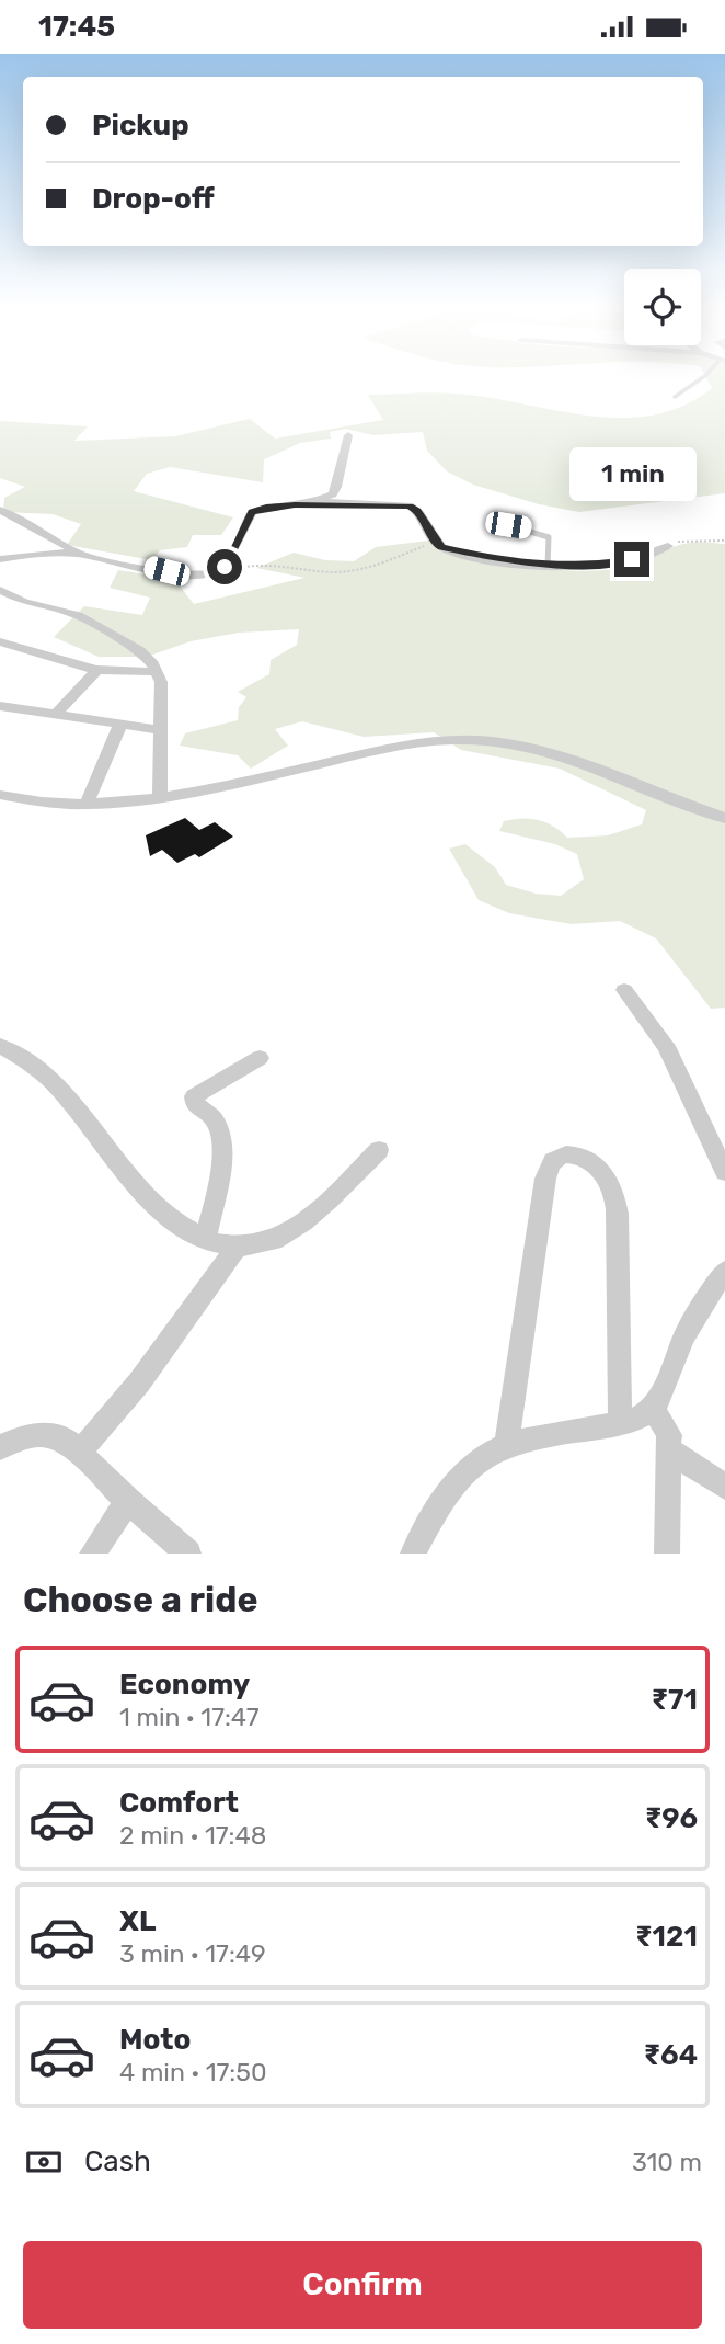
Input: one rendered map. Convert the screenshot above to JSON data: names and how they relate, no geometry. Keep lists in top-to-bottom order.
{
  "page": {
    "status": "17:45",
    "banner": ["Pickup", "Drop-off"],
    "bubble": "1 min",
    "heading": "Choose a ride",
    "list": [
      {
        "name": "Economy",
        "note": "1 min · 17:47",
        "value": "₹71"
      },
      {
        "name": "Comfort",
        "note": "2 min · 17:48",
        "value": "₹96"
      },
      {
        "name": "XL",
        "note": "3 min · 17:49",
        "value": "₹121"
      },
      {
        "name": "Moto",
        "note": "4 min · 17:50",
        "value": "₹64"
      }
    ],
    "pay": ["Cash", "310 m"],
    "buttons": "Confirm"
  }
}
